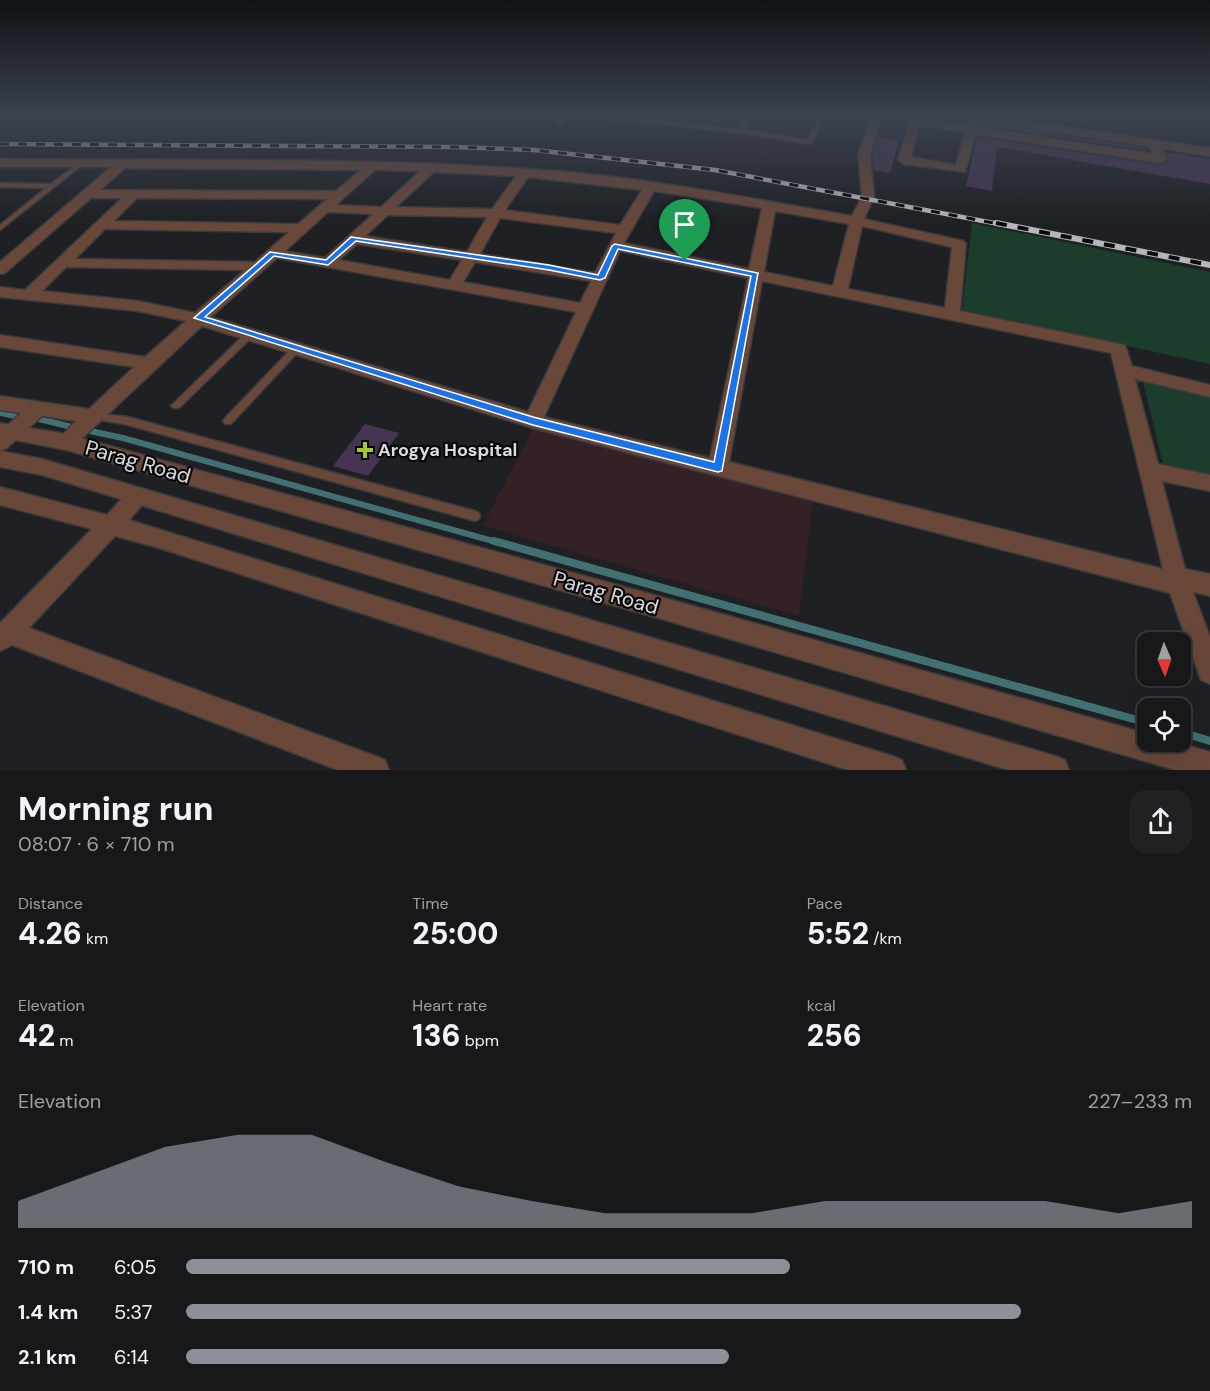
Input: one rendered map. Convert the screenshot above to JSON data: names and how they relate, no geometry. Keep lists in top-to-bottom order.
{
  "streets": {
    "street": ["Parag Road"]
  },
  "places": {
    "health": ["Arogya Hospital"]
  },
  "north": "bottom",
  "page": {
    "heading": ["Morning run", "08:07 · 6 × 710 m"],
    "stats": [
      ["Distance", "4.26 km"],
      ["Time", "25:00"],
      ["Pace", "5:52 /km"],
      ["Elevation", "42 m"],
      ["Heart rate", "136 bpm"],
      ["kcal", "256"]
    ],
    "chart": ["Elevation", "227–233 m"],
    "list": [
      {
        "name": "710 m",
        "note": "6:05"
      },
      {
        "name": "1.4 km",
        "note": "5:37"
      },
      {
        "name": "2.1 km",
        "note": "6:14"
      }
    ]
  }
}
